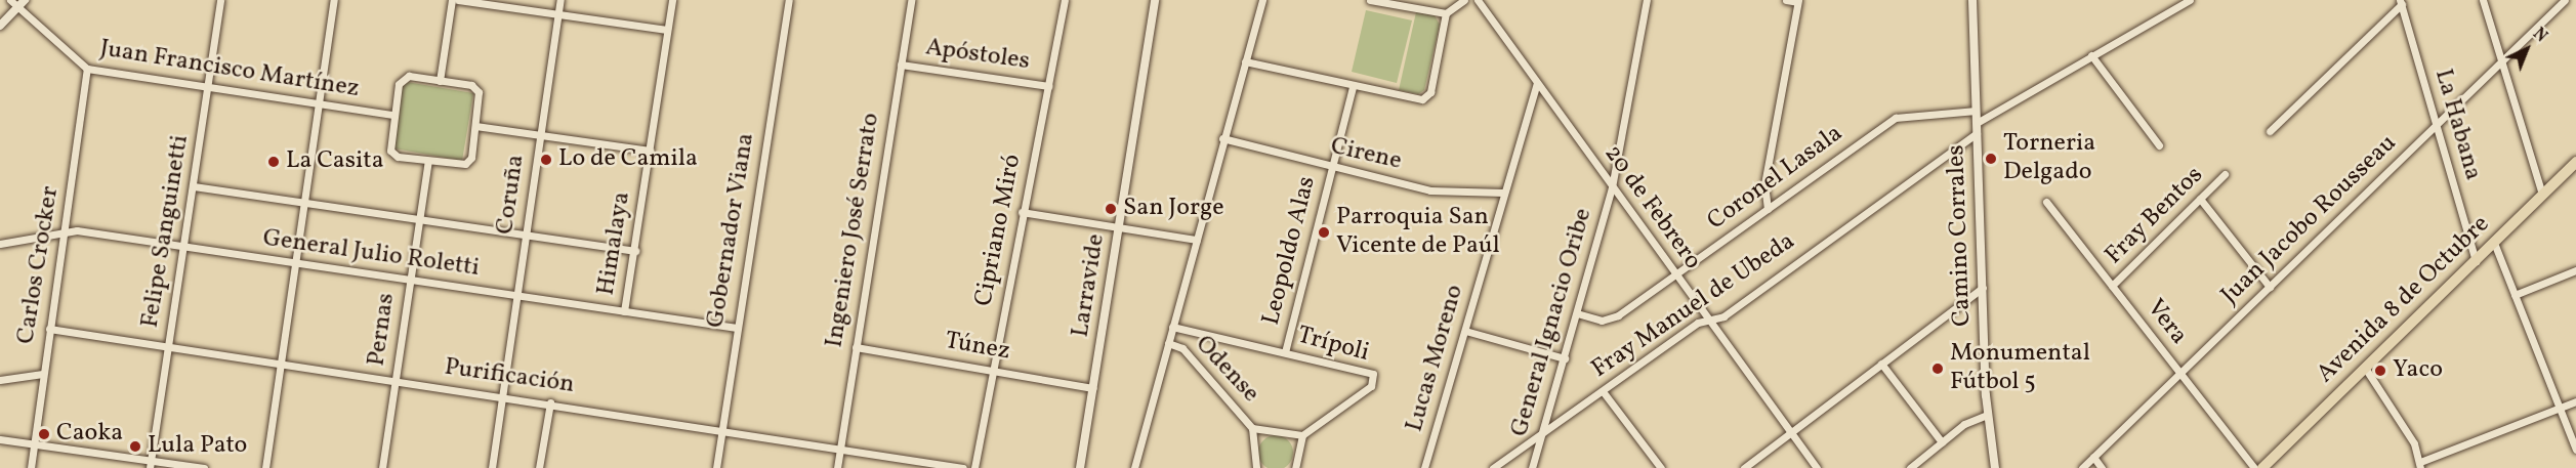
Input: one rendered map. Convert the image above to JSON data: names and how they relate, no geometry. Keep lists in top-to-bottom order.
{
  "streets": {
    "main road": ["Avenida 8 de Octubre"],
    "street": [
      "Apóstoles",
      "Juan Francisco Martínez",
      "La Habana",
      "Cirene",
      "Coronel Lasala",
      "Coruña",
      "20 de Febrero",
      "Fray Bentos",
      "Juan Jacobo Rousseau",
      "Gobernador Viana",
      "Ingeniero José Serrato",
      "Cipriano Miró",
      "Felipe Sanguinetti",
      "Camino Corrales",
      "Himalaya",
      "Leopoldo Alas",
      "General Julio Roletti",
      "Carlos Crocker",
      "Larravide",
      "Fray Manuel de Ubeda",
      "General Ignacio Oribe",
      "Vera",
      "Pernas",
      "Trípoli",
      "Túnez",
      "Lucas Moreno",
      "Odense",
      "Purificación"
    ]
  },
  "crossings": [
    ["Apóstoles", "Ingeniero José Serrato"],
    ["Apóstoles", "Cipriano Miró"],
    ["Juan Francisco Martínez", "Felipe Sanguinetti"],
    ["Juan Francisco Martínez", "Carlos Crocker"],
    ["La Habana", "Juan Jacobo Rousseau"],
    ["La Habana", "Avenida 8 de Octubre"],
    ["Cirene", "Leopoldo Alas"],
    ["Cirene", "Lucas Moreno"],
    ["Coronel Lasala", "20 de Febrero"],
    ["Coronel Lasala", "Camino Corrales"],
    ["Coronel Lasala", "General Ignacio Oribe"],
    ["Coruña", "General Julio Roletti"],
    ["Coruña", "Purificación"],
    ["20 de Febrero", "Fray Manuel de Ubeda"],
    ["20 de Febrero", "General Ignacio Oribe"],
    ["20 de Febrero", "Lucas Moreno"],
    ["Fray Bentos", "Vera"],
    ["Juan Jacobo Rousseau", "Vera"],
    ["Gobernador Viana", "General Julio Roletti"],
    ["Gobernador Viana", "Purificación"],
    ["Ingeniero José Serrato", "Túnez"],
    ["Ingeniero José Serrato", "Purificación"],
    ["Cipriano Miró", "Túnez"],
    ["Felipe Sanguinetti", "General Julio Roletti"],
    ["Felipe Sanguinetti", "Purificación"],
    ["Camino Corrales", "Fray Manuel de Ubeda"],
    ["Himalaya", "General Julio Roletti"],
    ["Leopoldo Alas", "Trípoli"],
    ["General Julio Roletti", "Carlos Crocker"],
    ["General Julio Roletti", "Pernas"],
    ["Carlos Crocker", "Purificación"],
    ["Larravide", "Túnez"],
    ["Fray Manuel de Ubeda", "General Ignacio Oribe"],
    ["Pernas", "Purificación"],
    ["Trípoli", "Odense"]
  ],
  "places": [
    "Torneria Delgado",
    "Lo de Camila",
    "La Casita",
    "San Jorge",
    "Parroquia San Vicente de Paúl",
    "Monumental Fútbol 5",
    "Yaco",
    "Caoka",
    "Lula Pato"
  ],
  "north": "top right"
}
